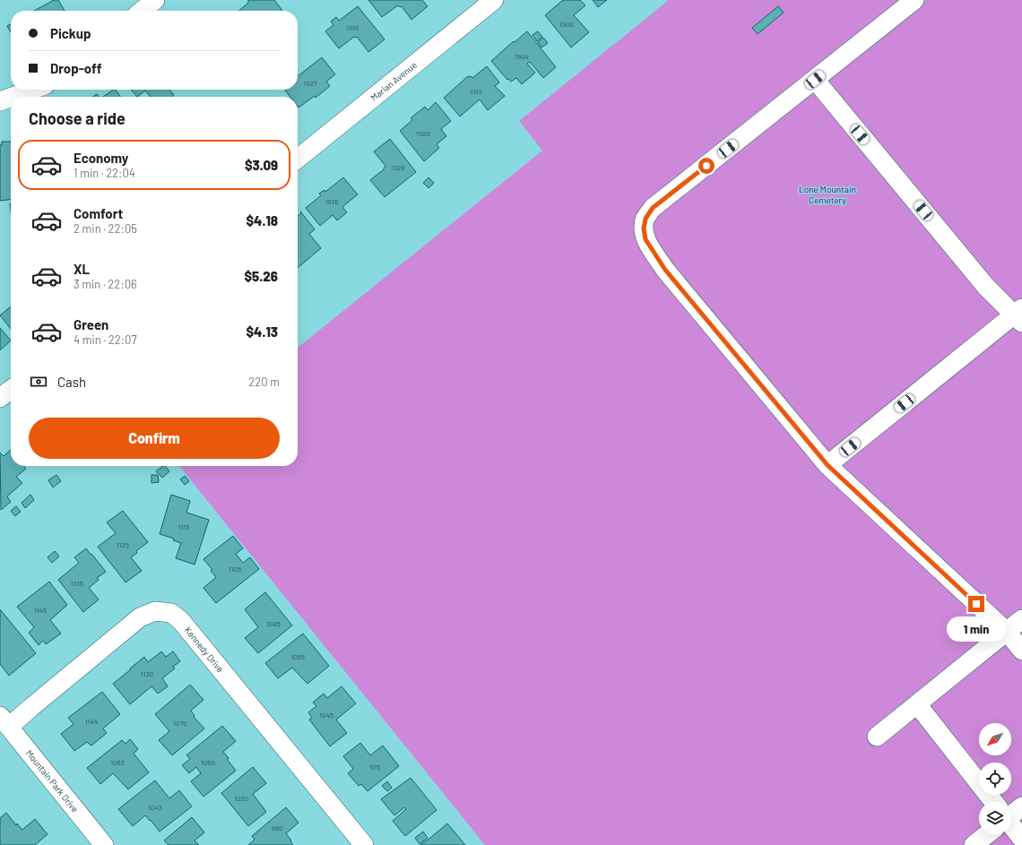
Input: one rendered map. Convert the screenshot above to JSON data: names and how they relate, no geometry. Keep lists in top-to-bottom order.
{
  "streets": {
    "street": ["Marian Avenue", "Kennedy Drive", "Mountain Park Drive"]
  },
  "crossings": [
    ["Kennedy Drive", "Mountain Park Drive"]
  ],
  "parks": ["Lone Mountain Cemetery"],
  "house_numbers": [
    "1900",
    "1919",
    "1904",
    "1927",
    "1912",
    "1920",
    "1928",
    "1936",
    "1115",
    "1125",
    "1105",
    "1135",
    "1145",
    "1085",
    "1065",
    "1130",
    "1045",
    "1144",
    "1070",
    "1063",
    "1050",
    "975",
    "1030",
    "1043",
    "980"
  ],
  "north": "bottom left",
  "page": {
    "banner": ["Pickup", "Drop-off"],
    "heading": "Choose a ride",
    "list": [
      {
        "name": "Economy",
        "note": "1 min · 22:04",
        "value": "$3.09"
      },
      {
        "name": "Comfort",
        "note": "2 min · 22:05",
        "value": "$4.18"
      },
      {
        "name": "XL",
        "note": "3 min · 22:06",
        "value": "$5.26"
      },
      {
        "name": "Green",
        "note": "4 min · 22:07",
        "value": "$4.13"
      }
    ],
    "pay": ["Cash", "220 m"],
    "buttons": "Confirm",
    "bubble": "1 min"
  }
}
